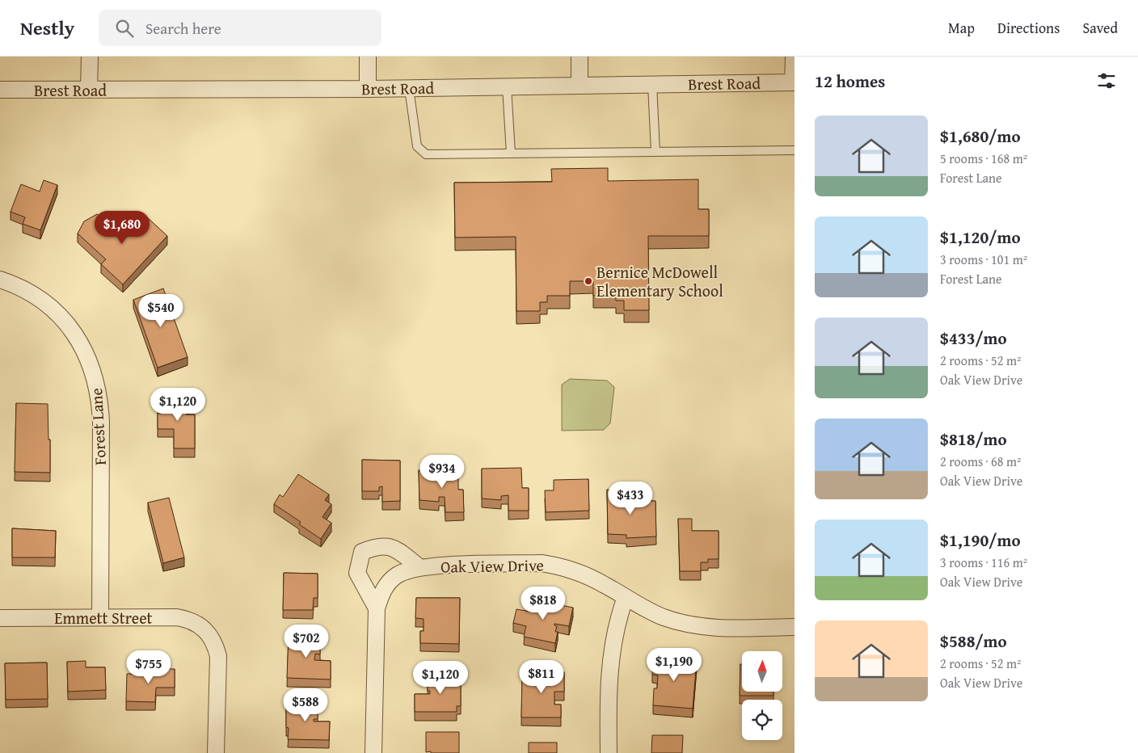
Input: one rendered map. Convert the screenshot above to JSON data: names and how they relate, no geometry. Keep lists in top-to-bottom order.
{
  "streets": {
    "street": [
      "Brest Road",
      "Forest Lane",
      "Oak View Drive",
      "Emmett Street"
    ]
  },
  "crossings": [
    ["Forest Lane", "Emmett Street"]
  ],
  "places": ["Bernice McDowell Elementary School"],
  "north": "top",
  "page": {
    "header": "Nestly",
    "search": "Search here",
    "nav": ["Map", "Directions", "Saved"],
    "heading": "12 homes",
    "list": [
      {
        "name": "$1,680/mo",
        "note": "5 rooms · 168 m² · Forest Lane"
      },
      {
        "name": "$1,120/mo",
        "note": "3 rooms · 101 m² · Forest Lane"
      },
      {
        "name": "$433/mo",
        "note": "2 rooms · 52 m² · Oak View Drive"
      },
      {
        "name": "$818/mo",
        "note": "2 rooms · 68 m² · Oak View Drive"
      },
      {
        "name": "$1,190/mo",
        "note": "3 rooms · 116 m² · Oak View Drive"
      },
      {
        "name": "$588/mo",
        "note": "2 rooms · 52 m² · Oak View Drive"
      }
    ],
    "price": [
      "$1,680",
      "$540",
      "$1,120",
      "$934",
      "$433",
      "$818",
      "$702",
      "$1,190",
      "$755",
      "$811",
      "$1,120",
      "$588"
    ]
  }
}
